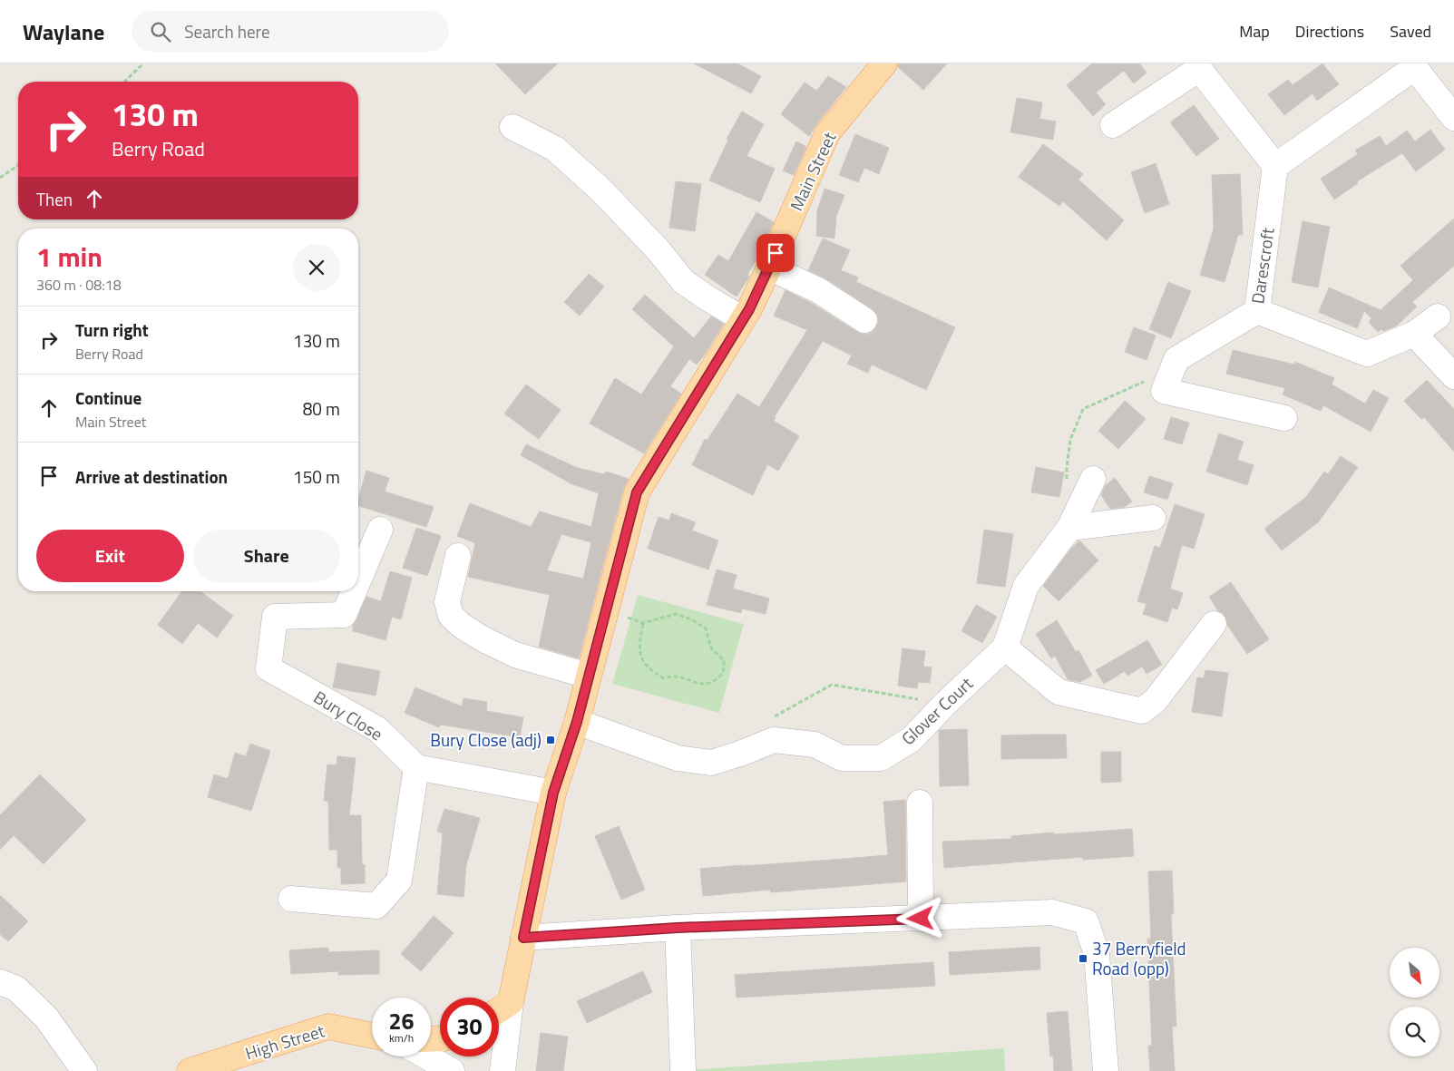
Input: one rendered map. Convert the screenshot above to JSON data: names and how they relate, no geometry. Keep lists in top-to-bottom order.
{
  "streets": {
    "main road": ["Main Street", "High Street"],
    "street": ["Darescroft", "Glover Court", "Bury Close"]
  },
  "crossings": [
    ["Main Street", "Glover Court"]
  ],
  "places": {
    "transit": ["Bury Close (adj)", "37 Berryfield Road (opp)"]
  },
  "north": "bottom right",
  "page": {
    "header": "Waylane",
    "search": "Search here",
    "nav": ["Map", "Directions", "Saved"],
    "turn": ["130 m", "Berry Road"],
    "then": "Then",
    "heading": ["1 min", "360 m · 08:18"],
    "list": [
      {
        "name": "Turn right",
        "note": "Berry Road",
        "value": "130 m"
      },
      {
        "name": "Continue",
        "note": "Main Street",
        "value": "80 m"
      },
      {
        "name": "Arrive at destination",
        "value": "150 m"
      }
    ],
    "buttons": ["Exit", "Share"],
    "speed": "26 km/h",
    "limit": "30"
  }
}
